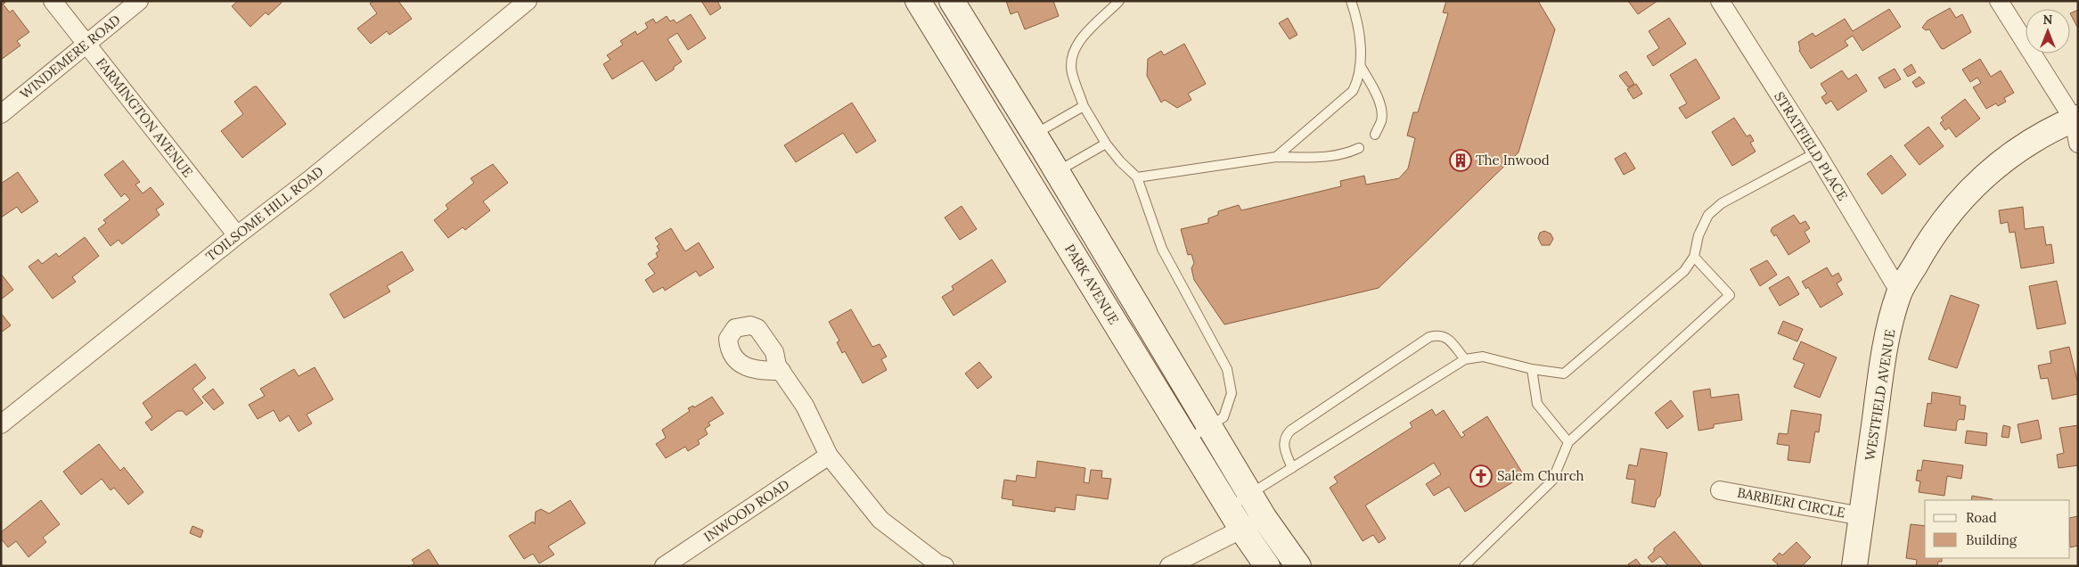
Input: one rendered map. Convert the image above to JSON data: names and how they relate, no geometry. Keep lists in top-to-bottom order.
{
  "streets": {
    "main road": ["PARK AVENUE", "WESTFIELD AVENUE"],
    "street": [
      "WINDEMERE ROAD",
      "FARMINGTON AVENUE",
      "STRATFIELD PLACE",
      "TOILSOME HILL ROAD",
      "BARBIERI CIRCLE",
      "INWOOD ROAD"
    ]
  },
  "crossings": [
    ["WINDEMERE ROAD", "FARMINGTON AVENUE"],
    ["FARMINGTON AVENUE", "TOILSOME HILL ROAD"],
    ["STRATFIELD PLACE", "WESTFIELD AVENUE"],
    ["WESTFIELD AVENUE", "BARBIERI CIRCLE"]
  ],
  "places": {
    "building": ["The Inwood"],
    "church": ["Salem Church"]
  },
  "legend": ["Road", "Building"],
  "north": "top"
}
